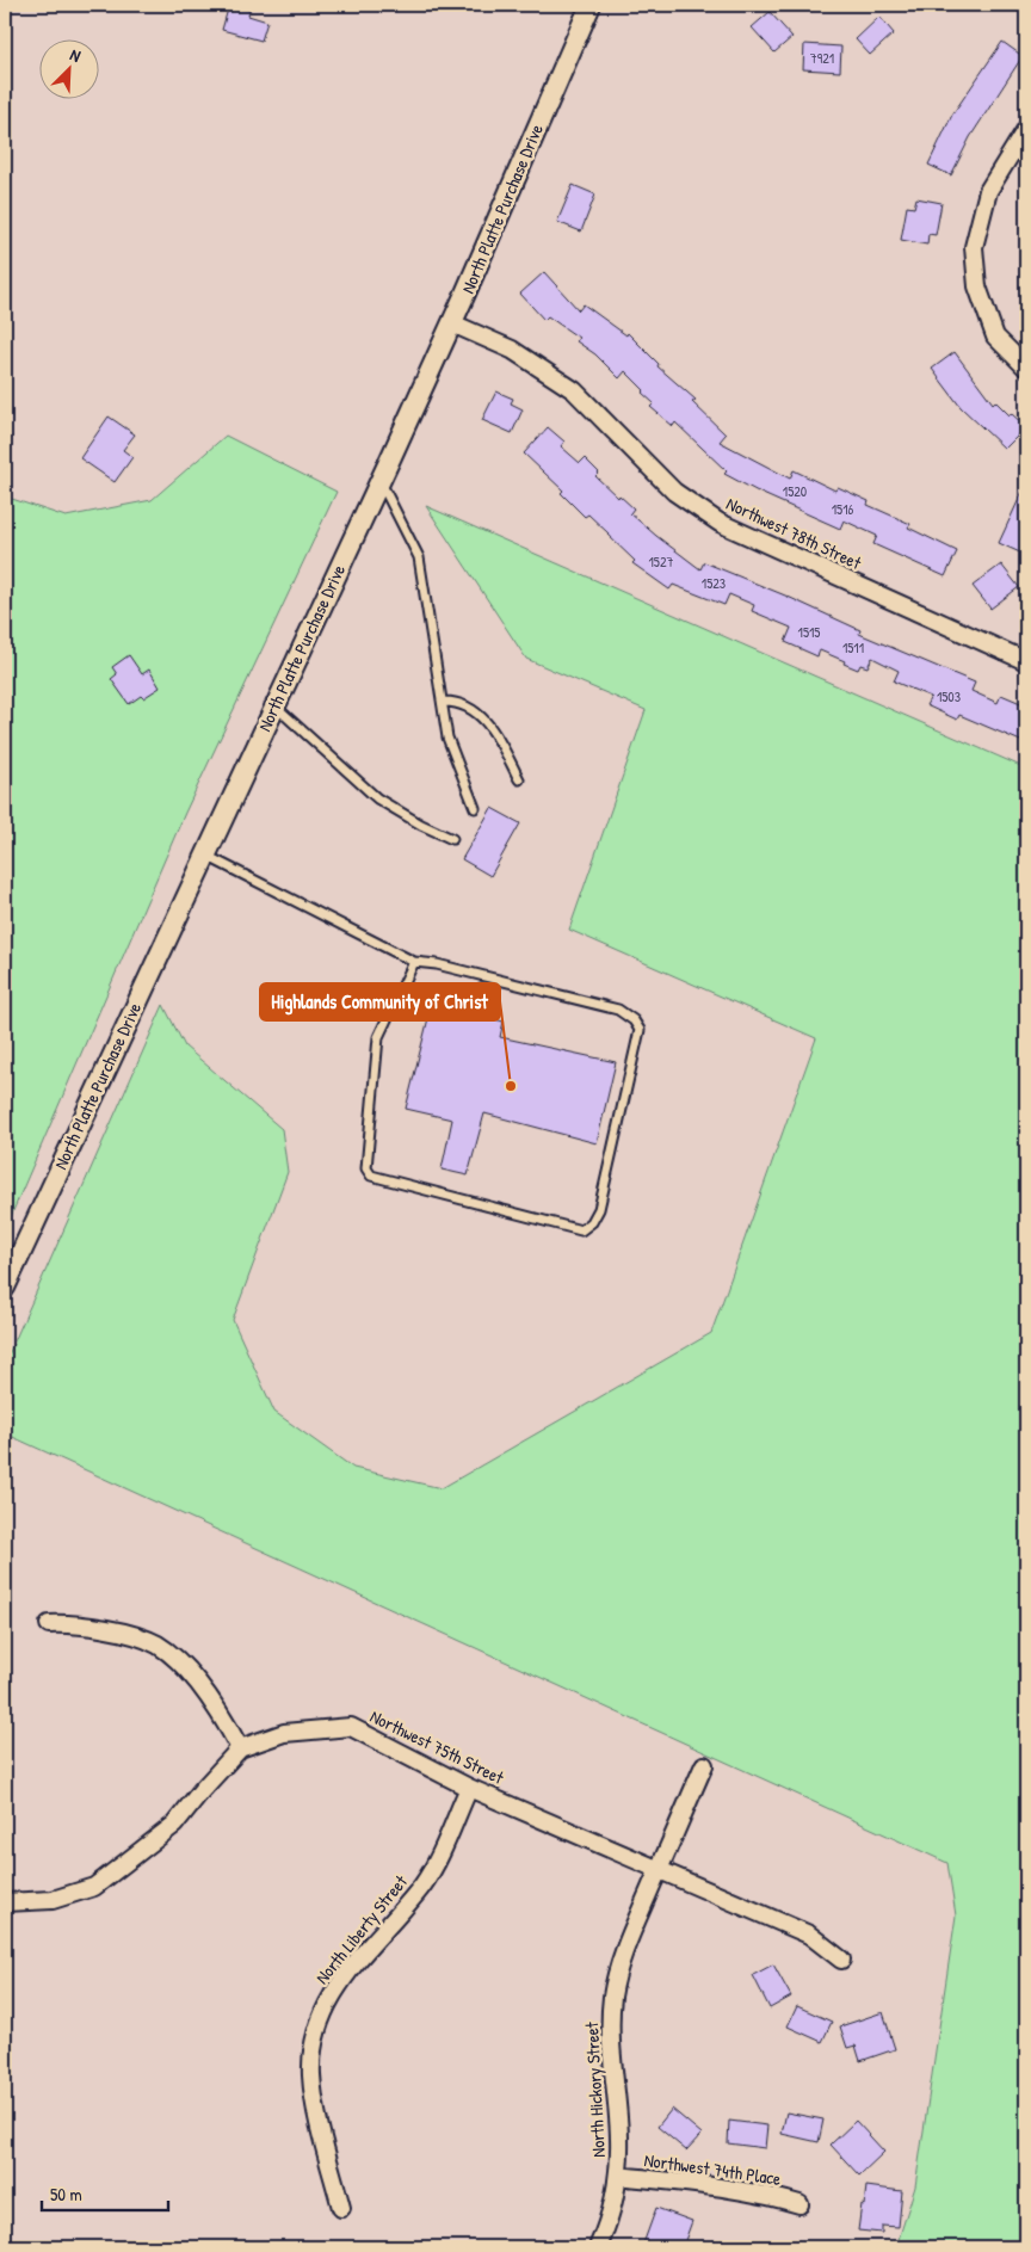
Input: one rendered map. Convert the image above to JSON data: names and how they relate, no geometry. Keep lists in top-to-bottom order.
{
  "streets": {
    "street": [
      "North Platte Purchase Drive",
      "Northwest 78th Street",
      "Northwest 75th Street",
      "North Liberty Street",
      "North Hickory Street",
      "Northwest 74th Place"
    ]
  },
  "crossings": [
    ["North Platte Purchase Drive", "Northwest 78th Street"],
    ["Northwest 75th Street", "North Liberty Street"],
    ["Northwest 75th Street", "North Hickory Street"],
    ["North Hickory Street", "Northwest 74th Place"]
  ],
  "places": ["Highlands Community of Christ"],
  "house_numbers": [
    "7921",
    "1520",
    "1516",
    "1527",
    "1523",
    "1515",
    "1511",
    "1503"
  ],
  "scale_bar": "50 m",
  "north": "top right"
}
